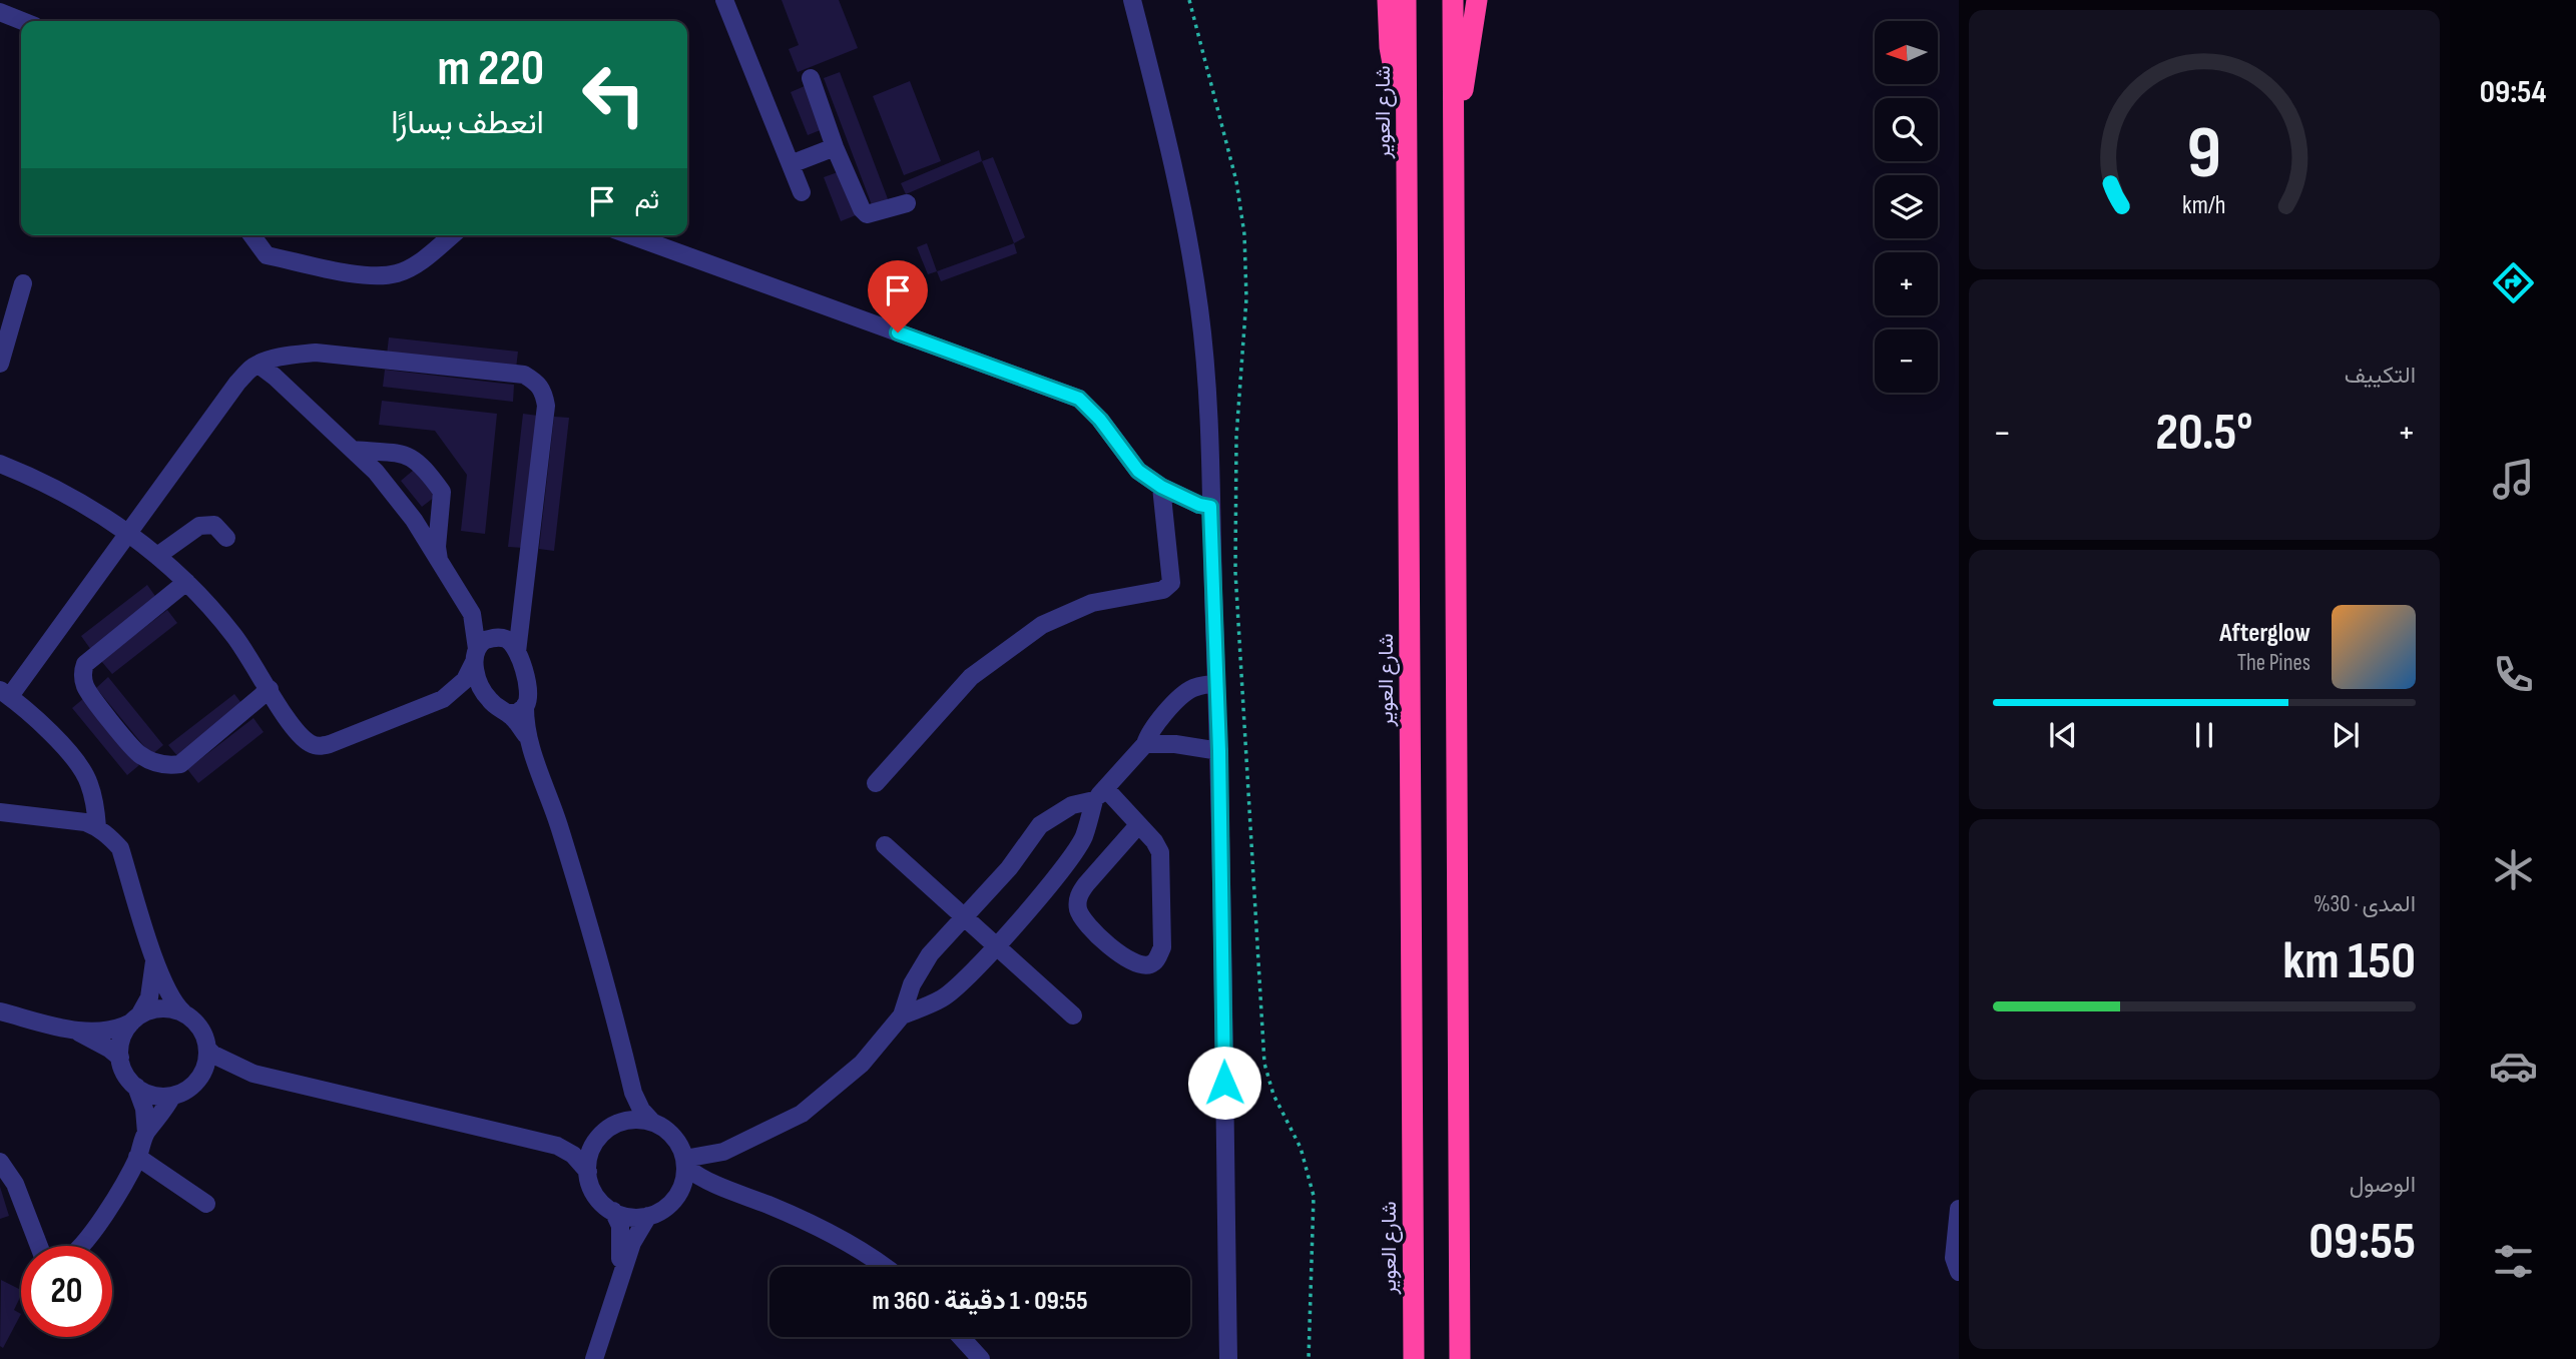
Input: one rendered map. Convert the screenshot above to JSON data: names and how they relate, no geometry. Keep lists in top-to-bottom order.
{
  "streets": {
    "highway": ["شارع العوير"]
  },
  "north": "left",
  "page": {
    "tabs": "09:54",
    "map_buttons": ["+", "−"],
    "turn": ["220 m", "انعطف يسارًا"],
    "then": "ثم",
    "tile": [
      "التكييف",
      ["المدى · 30%", "150 km"],
      ["الوصول", "09:55"]
    ],
    "heat": ["−", "20.5°", "+"],
    "song": ["Afterglow", "The Pines"],
    "limit": "20",
    "trip": "09:55 · 1 دقيقة · 360 m",
    "gauge": ["9", "km/h"]
  }
}
